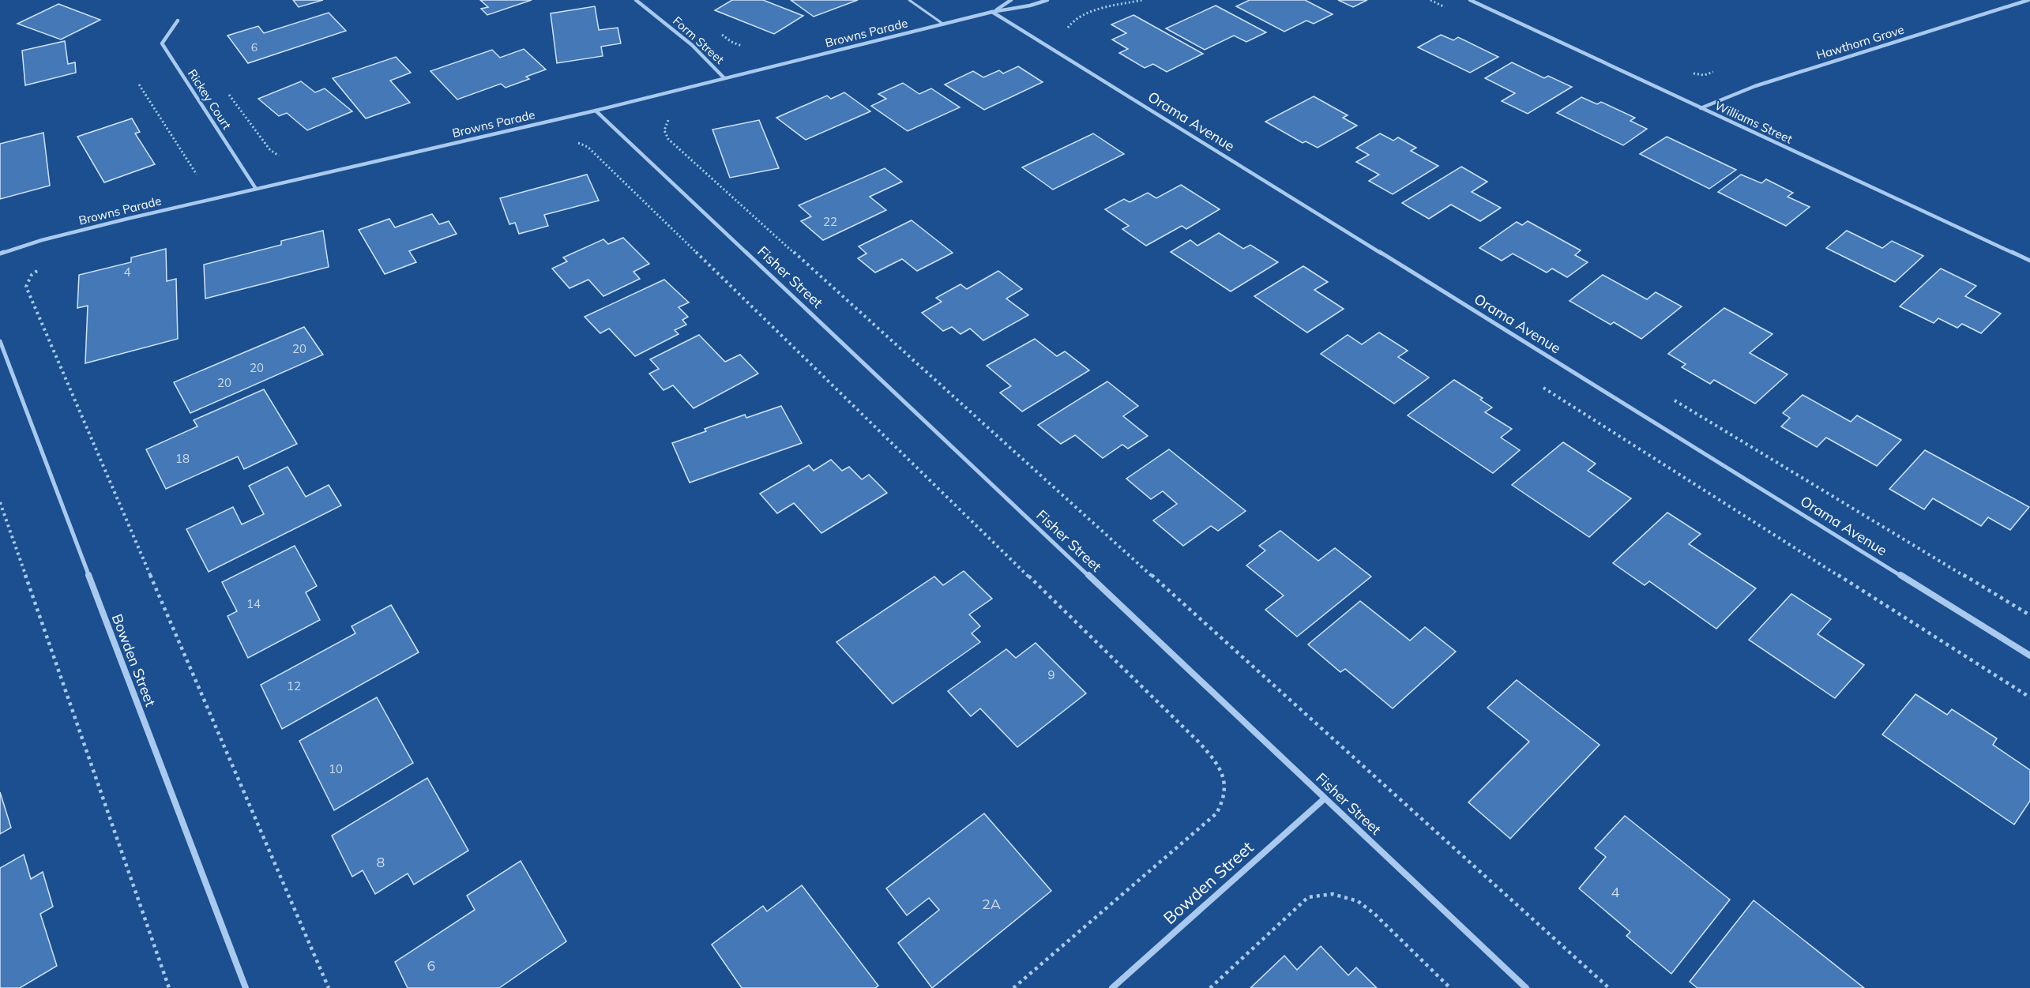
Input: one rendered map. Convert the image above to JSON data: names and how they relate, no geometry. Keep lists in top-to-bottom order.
{
  "streets": {
    "street": [
      "Browns Parade",
      "Form Street",
      "Hawthorn Grove",
      "Rickey Court",
      "Orama Avenue",
      "Williams Street",
      "Fisher Street",
      "Bowden Street"
    ]
  },
  "crossings": [
    ["Browns Parade", "Form Street"],
    ["Browns Parade", "Rickey Court"],
    ["Browns Parade", "Orama Avenue"],
    ["Browns Parade", "Fisher Street"],
    ["Hawthorn Grove", "Williams Street"],
    ["Fisher Street", "Bowden Street"]
  ],
  "house_numbers": [
    "6",
    "22",
    "4",
    "20",
    "20",
    "20",
    "18",
    "14",
    "9",
    "12",
    "10",
    "8",
    "4",
    "2A",
    "6"
  ]
}
